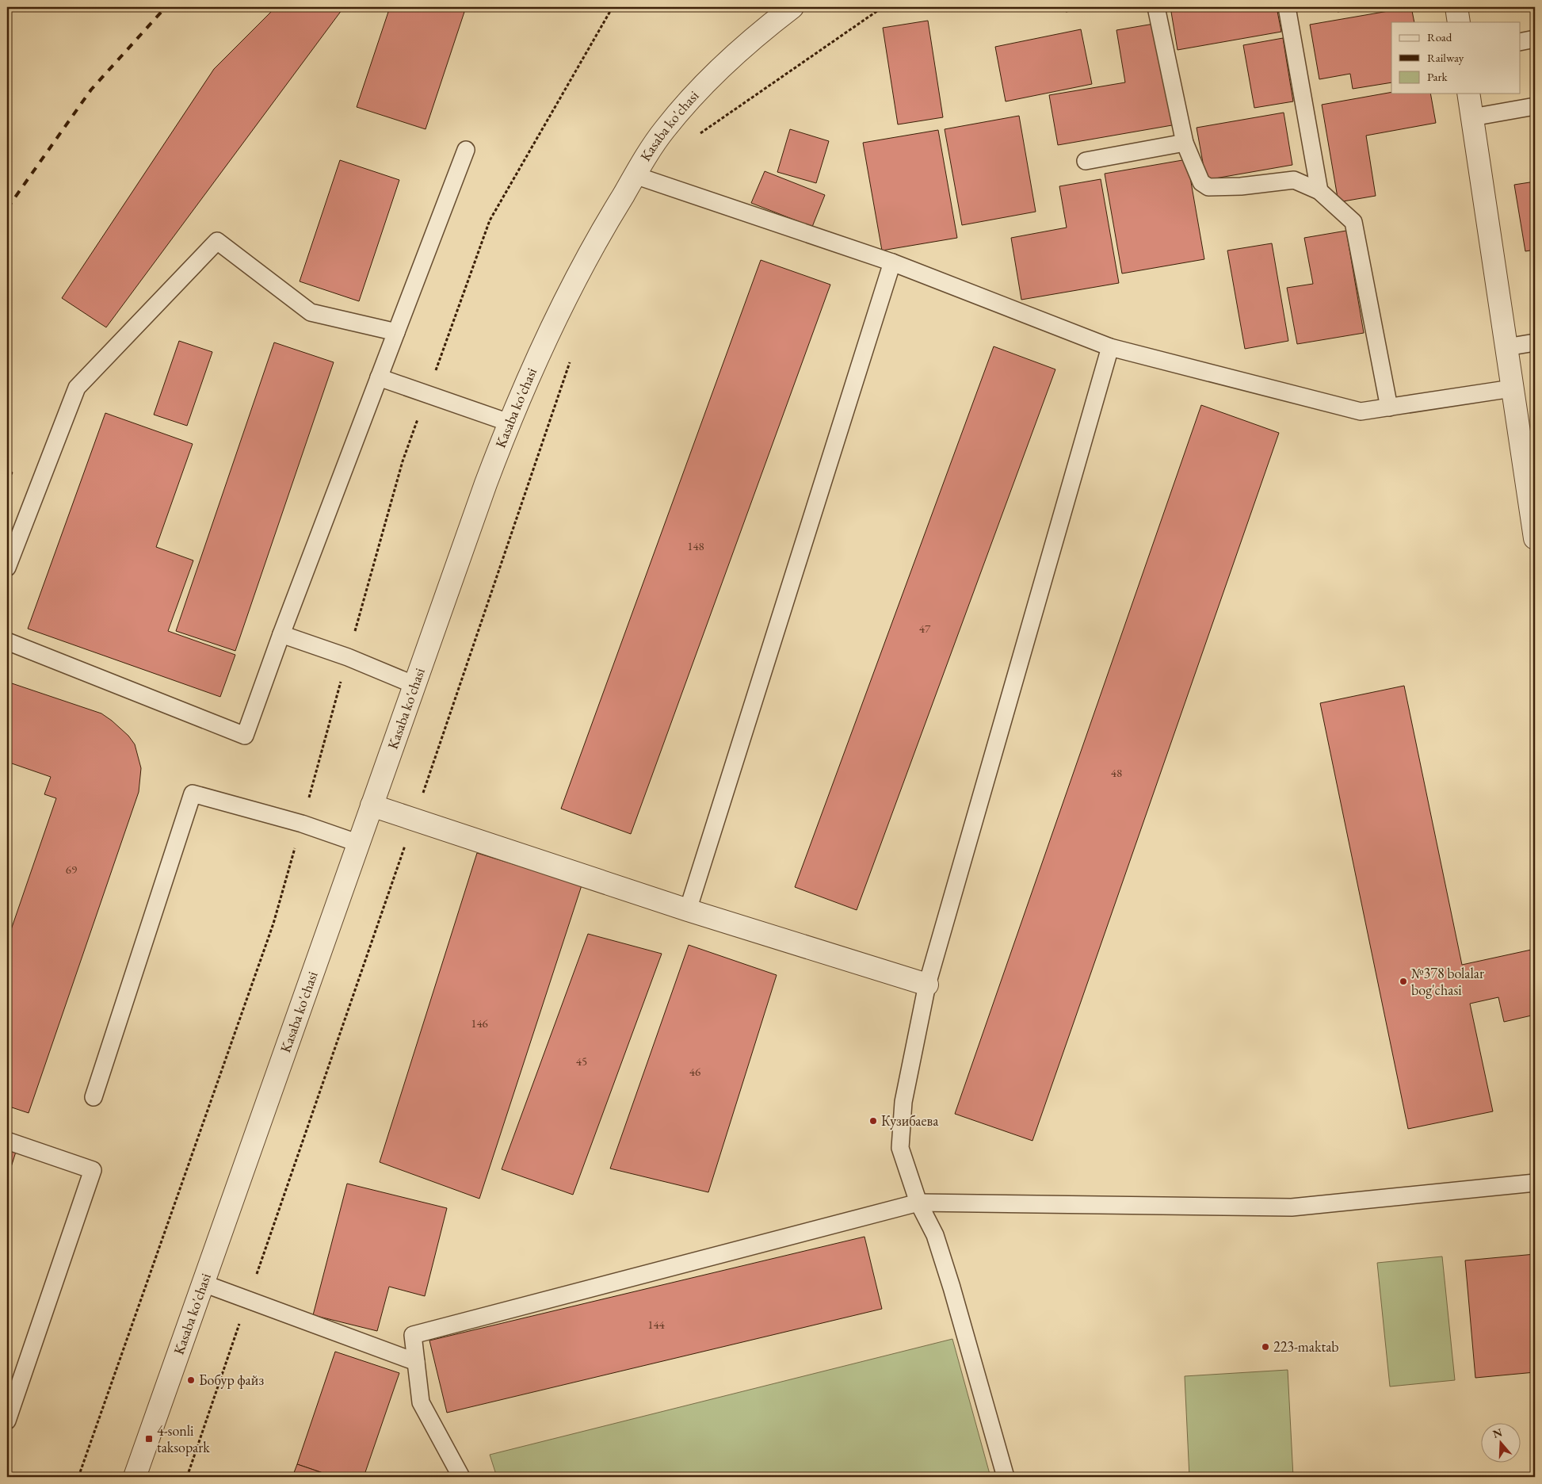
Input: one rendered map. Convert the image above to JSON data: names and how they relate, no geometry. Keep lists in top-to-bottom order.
{
  "streets": {
    "street": ["Kasaba ko'chasi"]
  },
  "places": {
    "other": [
      "№378 bolalar bog'chasi",
      "Кузибаева",
      "223-maktab",
      "Бобур файз"
    ],
    "transit": ["4-sonli taksopark"]
  },
  "house_numbers": [
    "148",
    "47",
    "48",
    "69",
    "146",
    "45",
    "46",
    "144"
  ],
  "legend": ["Road", "Railway", "Park"],
  "north": "top"
}
